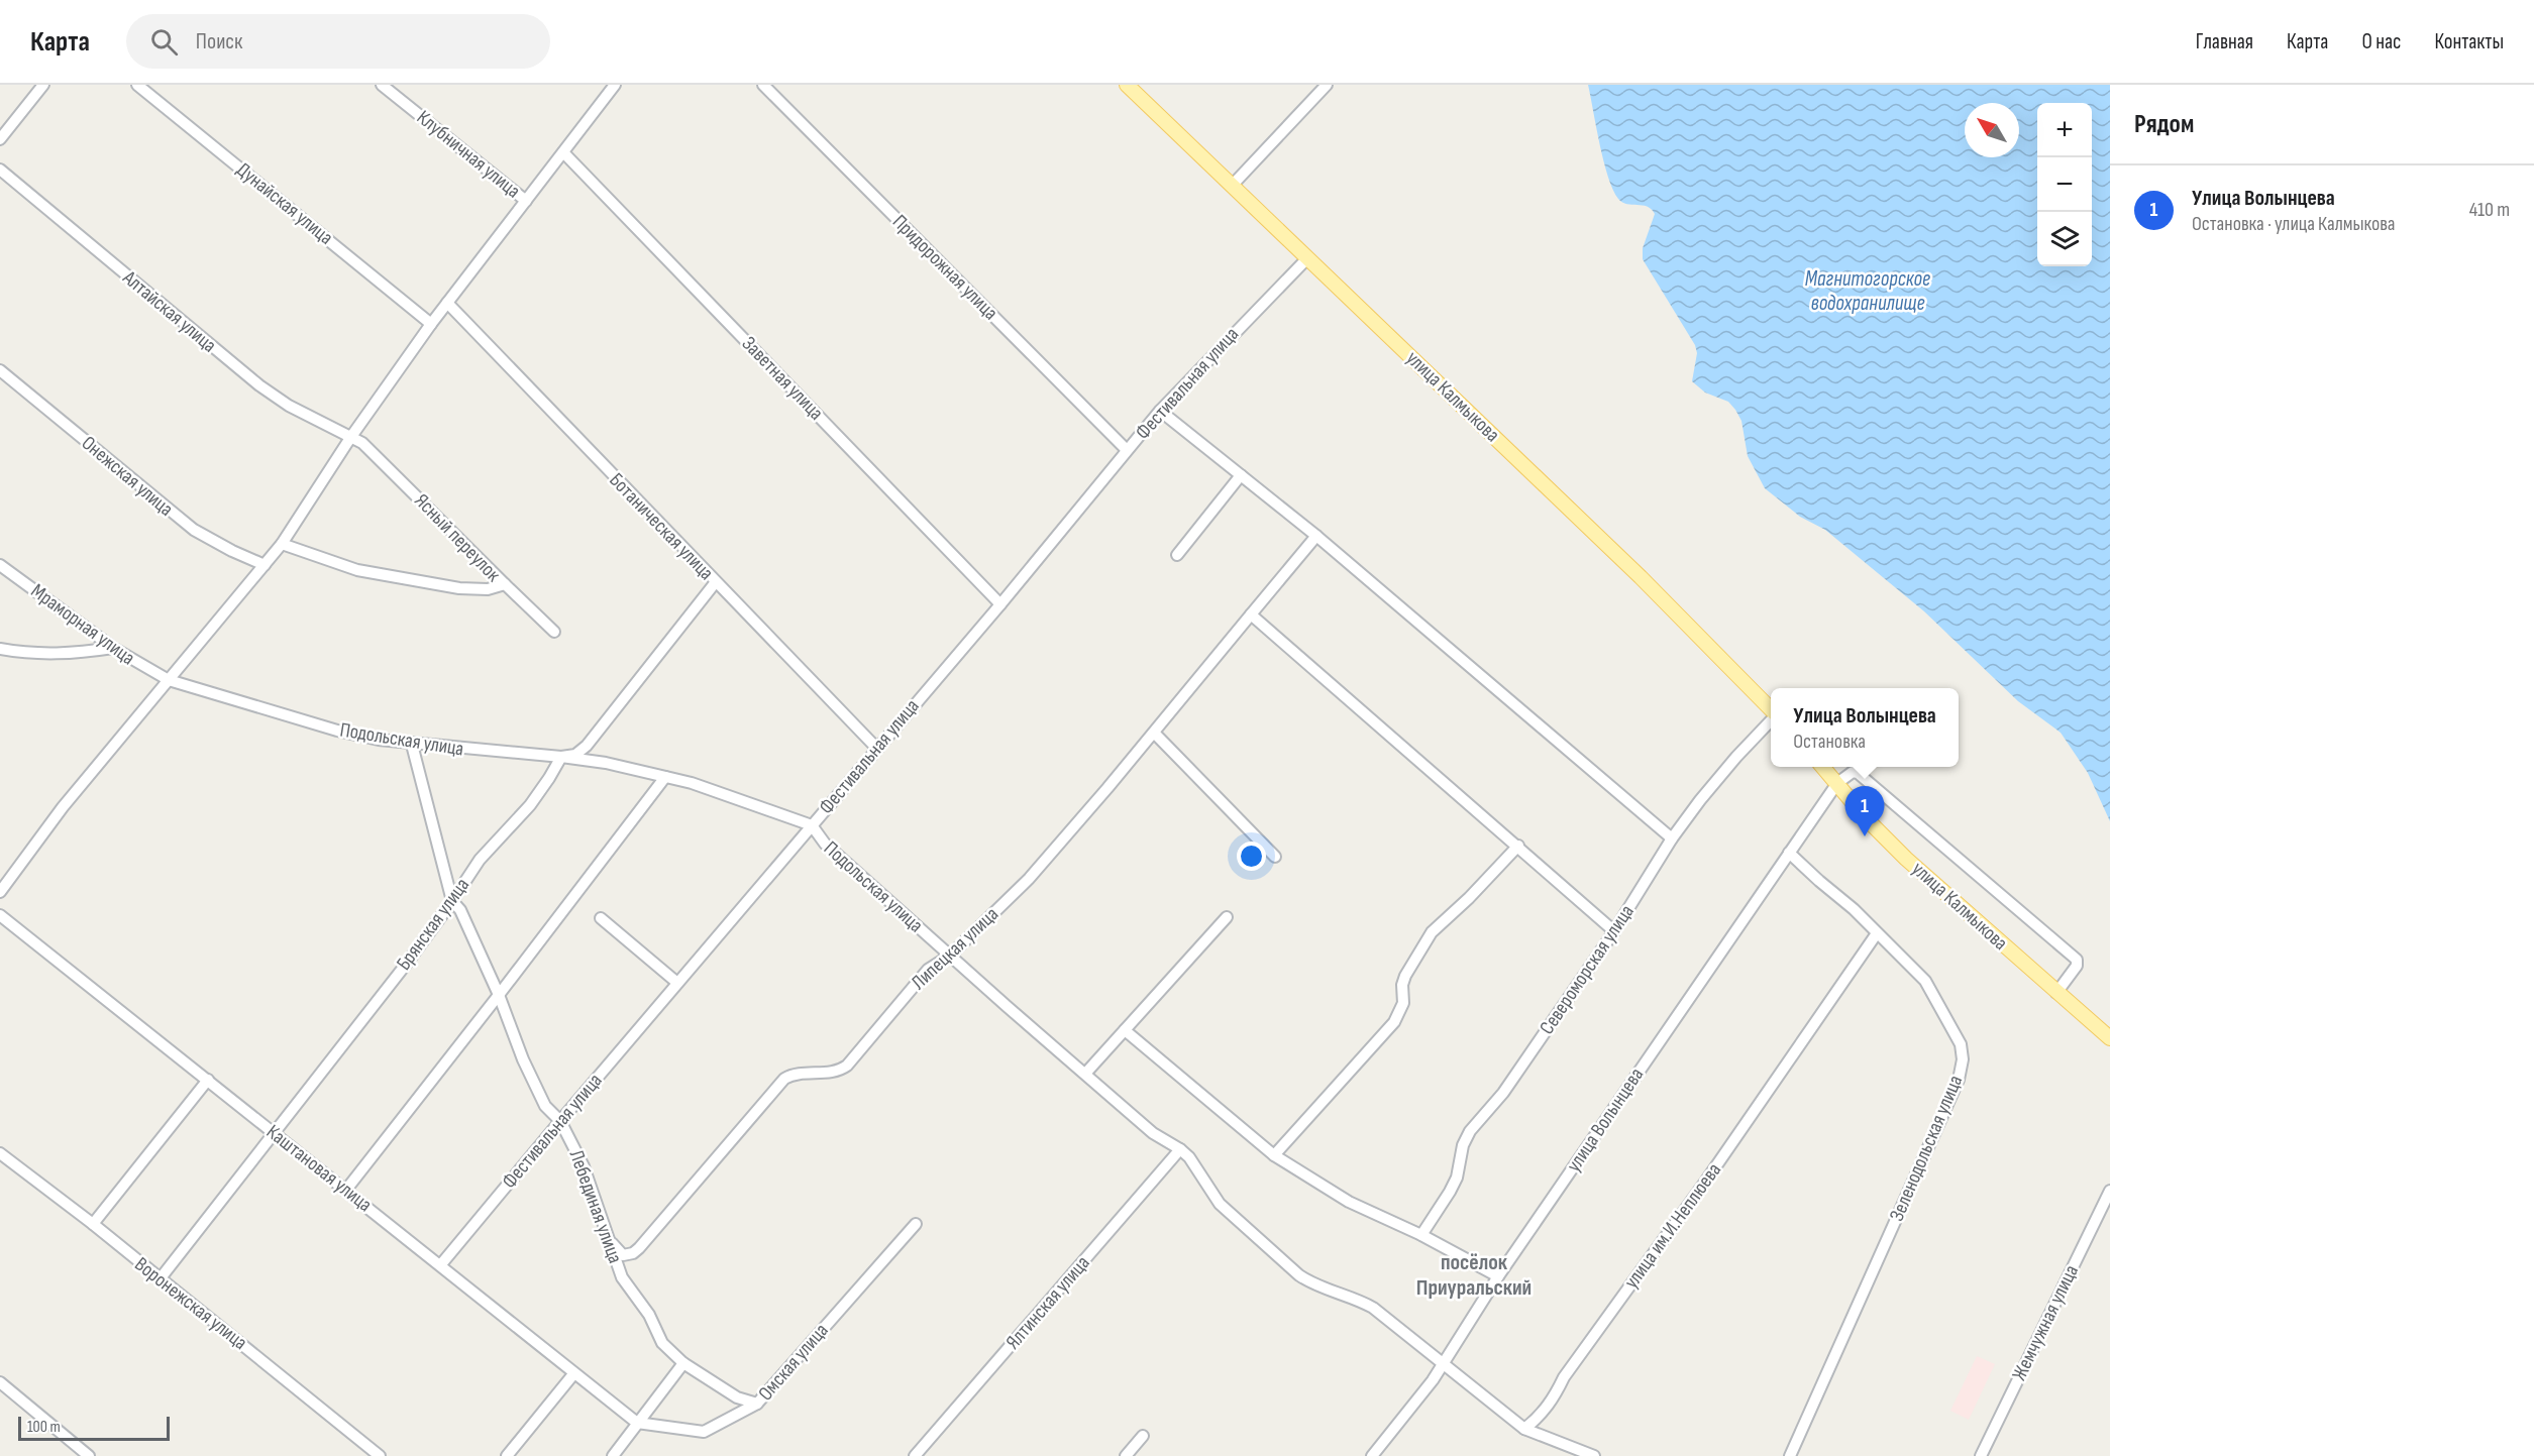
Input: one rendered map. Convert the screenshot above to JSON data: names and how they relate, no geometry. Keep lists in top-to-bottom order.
{
  "streets": {
    "main road": ["улица Калмыкова"],
    "street": [
      "Клубничная улица",
      "Дунайская улица",
      "Придорожная улица",
      "Алтайская улица",
      "Заветная улица",
      "Фестивальная улица",
      "Онежская улица",
      "Ботаническая улица",
      "Ясный переулок",
      "Мраморная улица",
      "Подольская улица",
      "Брянская улица",
      "Липецкая улица",
      "Североморская улица",
      "улица Волынцева",
      "Зеленодольская улица",
      "Каштановая улица",
      "Лебединая улица",
      "улица им.И.Неплюева",
      "Ялтинская улица",
      "Воронежская улица",
      "Жемчужная улица",
      "Омская улица"
    ]
  },
  "crossings": [
    ["Придорожная улица", "Фестивальная улица"],
    ["Алтайская улица", "Ясный переулок"],
    ["Заветная улица", "Фестивальная улица"],
    ["Фестивальная улица", "улица Калмыкова"],
    ["Фестивальная улица", "Ботаническая улица"],
    ["Фестивальная улица", "Подольская улица"],
    ["Фестивальная улица", "Каштановая улица"],
    ["Фестивальная улица", "Лебединая улица"],
    ["улица Калмыкова", "улица Волынцева"],
    ["Мраморная улица", "Подольская улица"],
    ["Подольская улица", "Брянская улица"],
    ["Подольская улица", "Липецкая улица"],
    ["Подольская улица", "улица Волынцева"],
    ["Подольская улица", "Лебединая улица"],
    ["Подольская улица", "Ялтинская улица"],
    ["Брянская улица", "Каштановая улица"],
    ["Брянская улица", "Лебединая улица"],
    ["Брянская улица", "Воронежская улица"],
    ["Липецкая улица", "Лебединая улица"],
    ["улица Волынцева", "Зеленодольская улица"],
    ["Зеленодольская улица", "улица им.И.Неплюева"],
    ["Каштановая улица", "Омская улица"],
    ["Лебединая улица", "Омская улица"]
  ],
  "districts": ["посёлок Приуральский"],
  "water": ["Магнитогорское водохранилище"],
  "scale_bar": "100 m",
  "north": "top left",
  "page": {
    "header": "Карта",
    "search": "Поиск",
    "nav": [
      "Главная",
      "Карта",
      "О нас",
      "Контакты"
    ],
    "heading": "Рядом",
    "map_buttons": ["+", "−"],
    "list": [
      {
        "mark": "1",
        "name": "Улица Волынцева",
        "note": "Остановка · улица Калмыкова",
        "value": "410 m"
      }
    ],
    "popup": ["Улица Волынцева", "Остановка"],
    "pins": "1",
    "scale": "100 m"
  }
}
